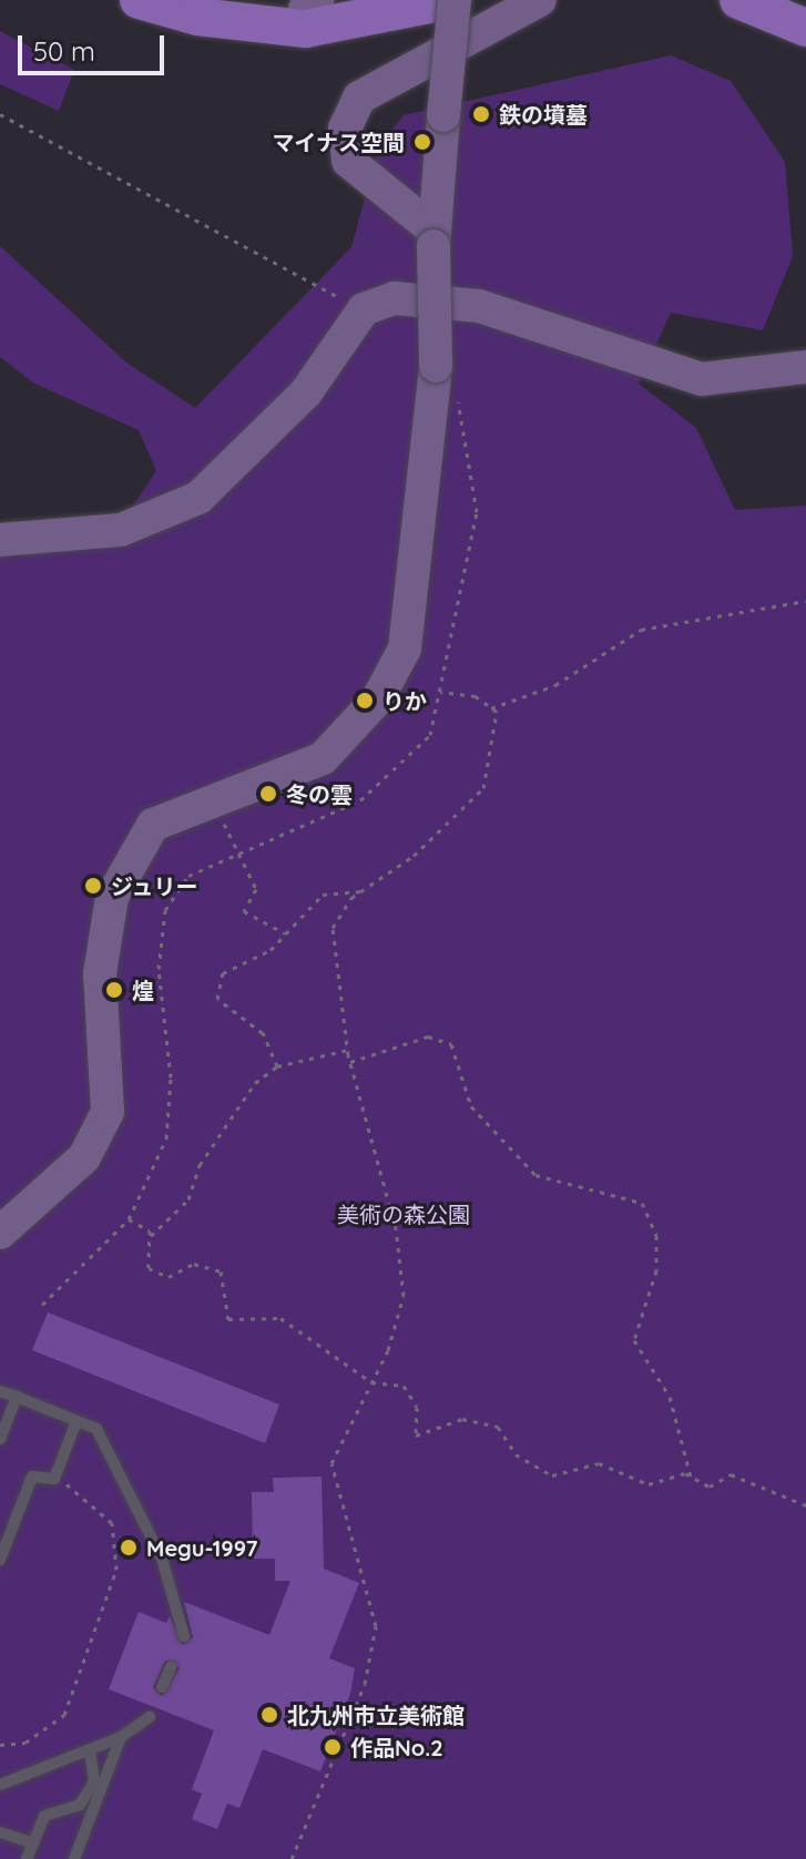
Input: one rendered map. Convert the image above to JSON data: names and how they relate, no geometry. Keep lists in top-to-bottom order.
{
  "parks": ["美術の森公園"],
  "places": [
    "鉄の墳墓",
    "マイナス空間",
    "りか",
    "冬の雲",
    "ジュリー",
    "煌",
    "Megu-1997",
    "北九州市立美術館",
    "作品No.2"
  ],
  "scale_bar": "50 m"
}
